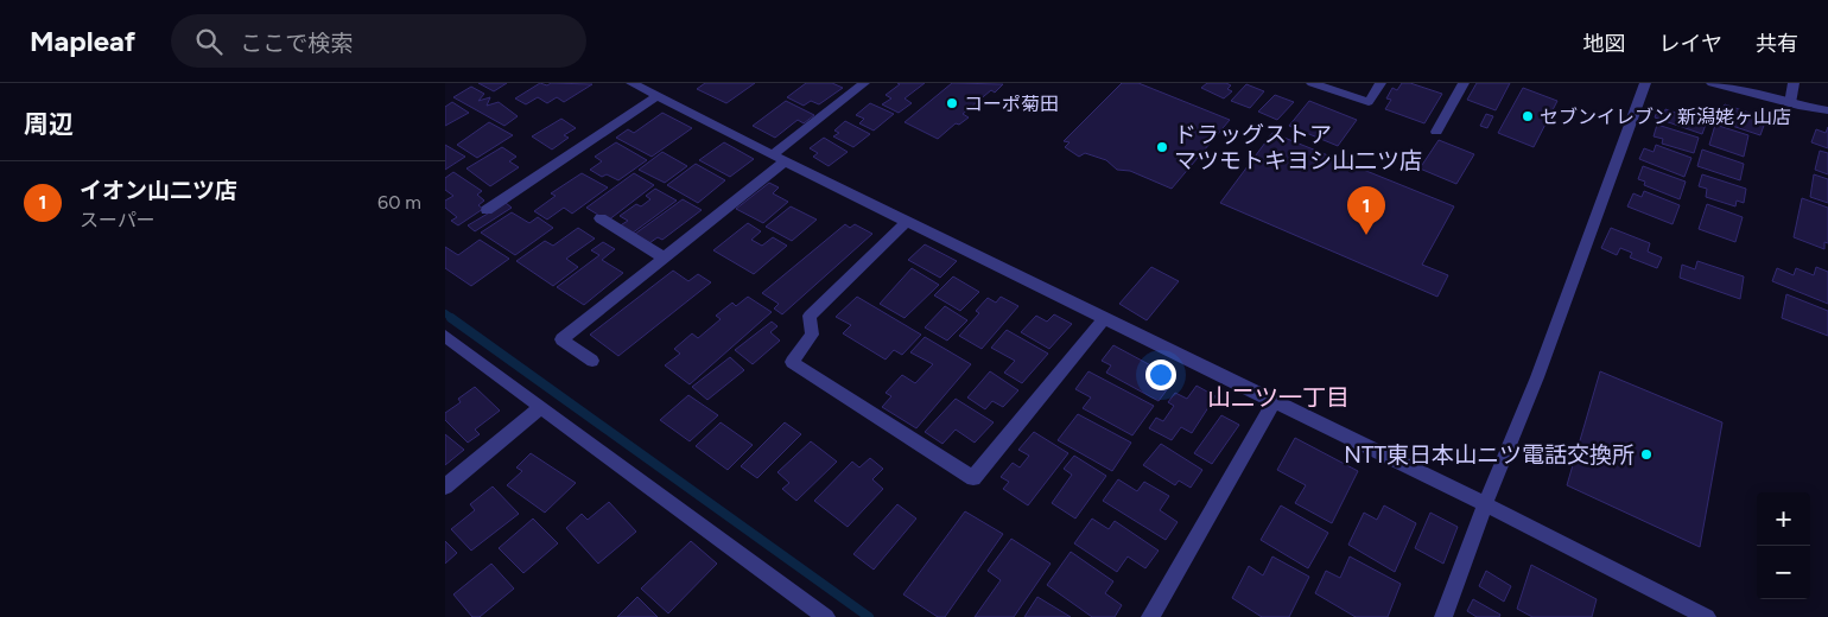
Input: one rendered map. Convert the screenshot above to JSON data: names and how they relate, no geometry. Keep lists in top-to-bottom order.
{
  "districts": ["山二ツ一丁目"],
  "places": [
    "コーポ菊田",
    "セブンイレブン 新潟姥ヶ山店",
    "ドラッグストア マツモトキヨシ山二ツ店",
    "NTT東日本山ニツ電話交換所"
  ],
  "page": {
    "header": "Mapleaf",
    "search": "ここで検索",
    "nav": ["地図", "レイヤ", "共有"],
    "heading": "周辺",
    "list": [
      {
        "mark": "1",
        "name": "イオン山二ツ店",
        "note": "スーパー",
        "value": "60 m"
      }
    ],
    "pins": "1",
    "map_buttons": ["+", "−"]
  }
}
